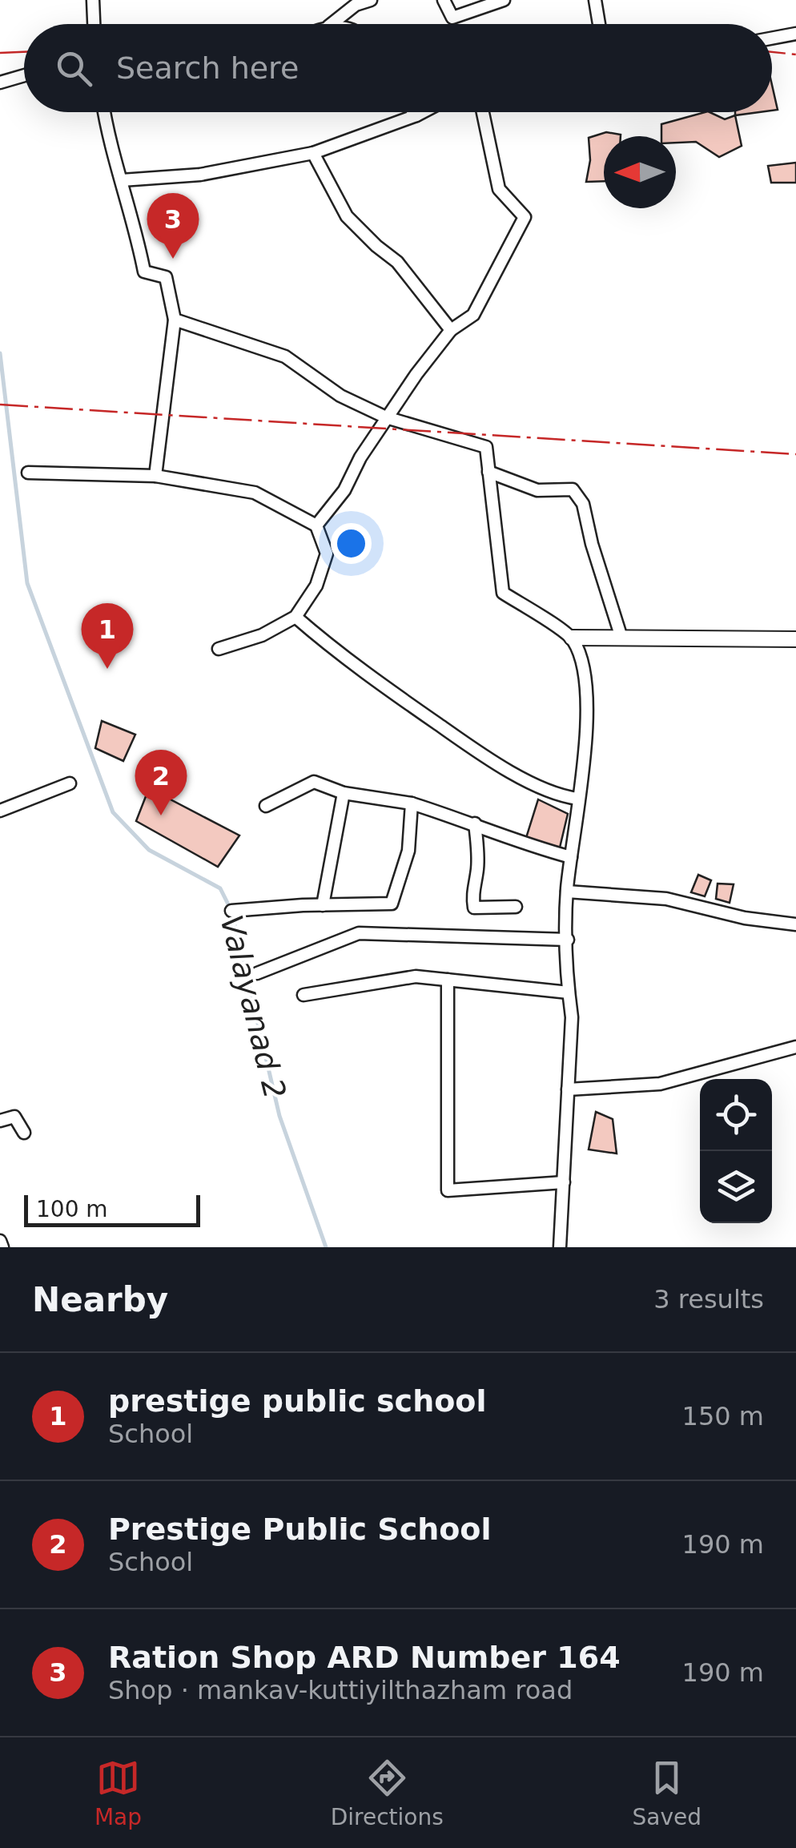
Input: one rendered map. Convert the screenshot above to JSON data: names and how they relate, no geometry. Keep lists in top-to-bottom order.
{
  "water": ["Valayanad 2"],
  "scale_bar": "100 m",
  "north": "left",
  "page": {
    "search": "Search here",
    "pins": ["3", "1", "2"],
    "scale": "100 m",
    "heading": ["Nearby", "3 results"],
    "list": [
      {
        "mark": "1",
        "name": "prestige public school",
        "note": "School",
        "value": "150 m"
      },
      {
        "mark": "2",
        "name": "Prestige Public School",
        "note": "School",
        "value": "190 m"
      },
      {
        "mark": "3",
        "name": "Ration Shop ARD Number 164",
        "note": "Shop · mankav-kuttiyilthazham road",
        "value": "190 m"
      }
    ],
    "nav": ["Map", "Directions", "Saved"]
  }
}
